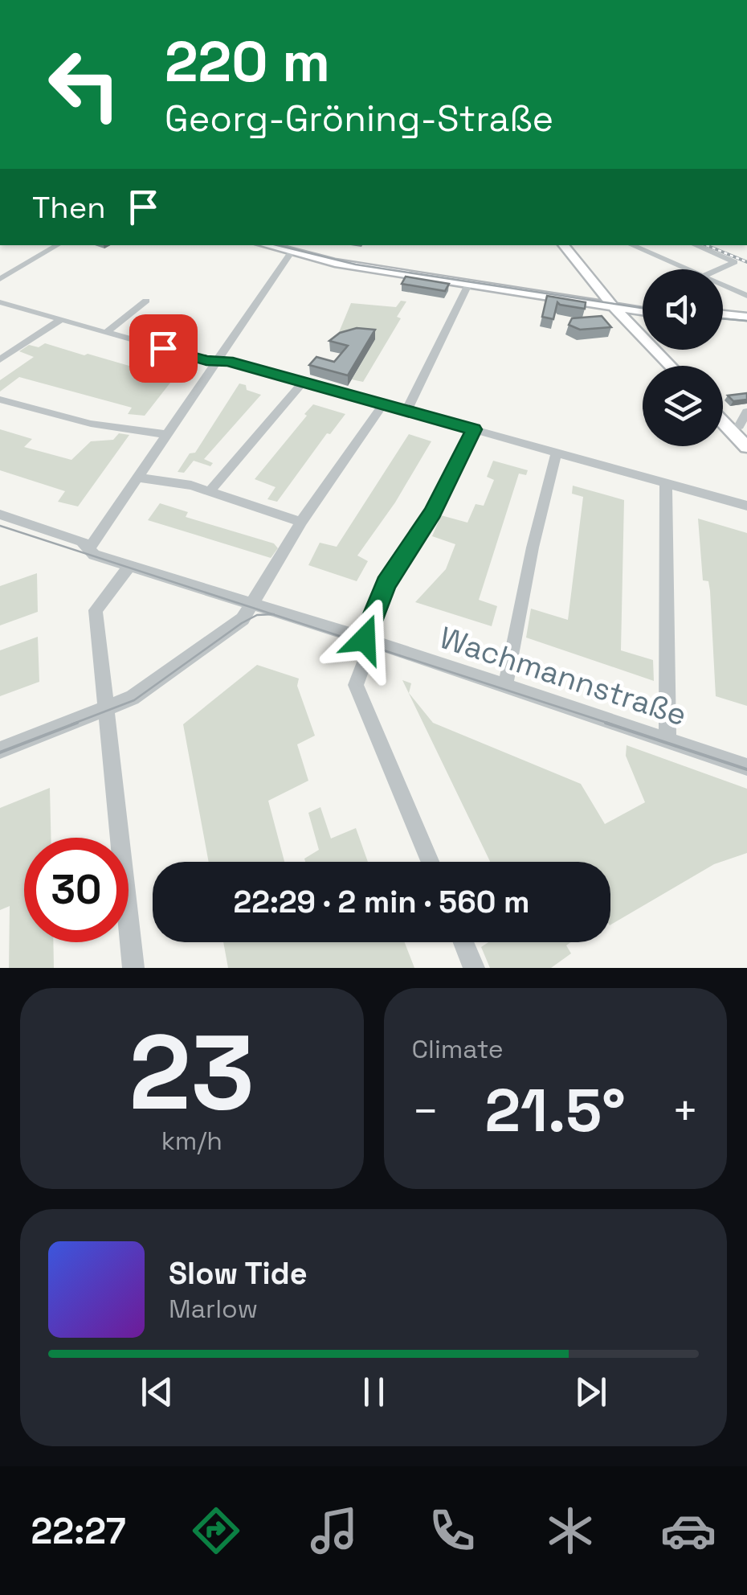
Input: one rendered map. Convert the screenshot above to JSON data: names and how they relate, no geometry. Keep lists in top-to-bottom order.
{
  "streets": {
    "street": ["Wachmannstraße"]
  },
  "page": {
    "turn": ["220 m", "Georg-Gröning-Straße"],
    "then": "Then",
    "limit": "30",
    "trip": "22:29 · 2 min · 560 m",
    "tile": [
      ["23", "km/h"],
      "Climate"
    ],
    "heat": ["−", "21.5°", "+"],
    "song": ["Slow Tide", "Marlow"],
    "tabs": "22:27"
  }
}
